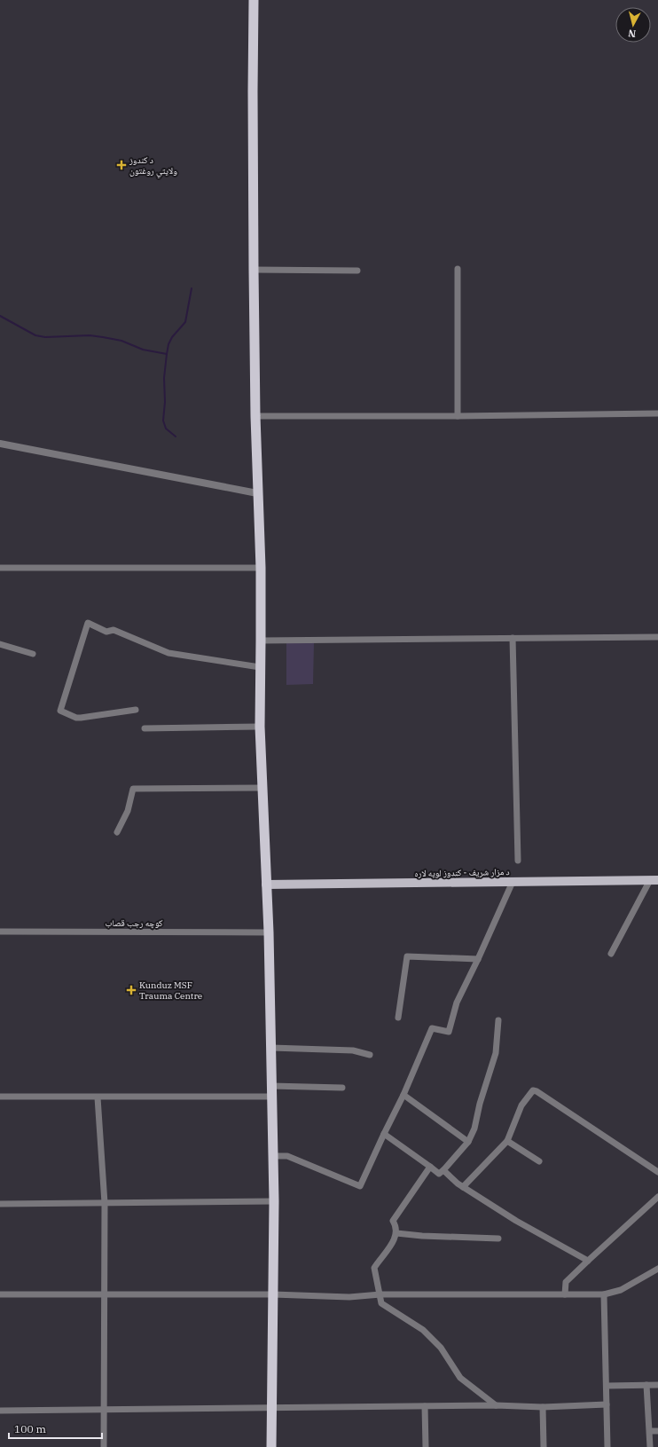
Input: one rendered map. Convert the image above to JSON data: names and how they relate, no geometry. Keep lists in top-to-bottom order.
{
  "streets": {
    "main road": ["د مزار شریف - کندوز لویه لاره"],
    "street": ["کوچه رجب قصاب"]
  },
  "places": {
    "health": ["د کندوز ولایتي روغتون", "Kunduz MSF Trauma Centre"]
  },
  "scale_bar": "100 m",
  "north": "bottom"
}
